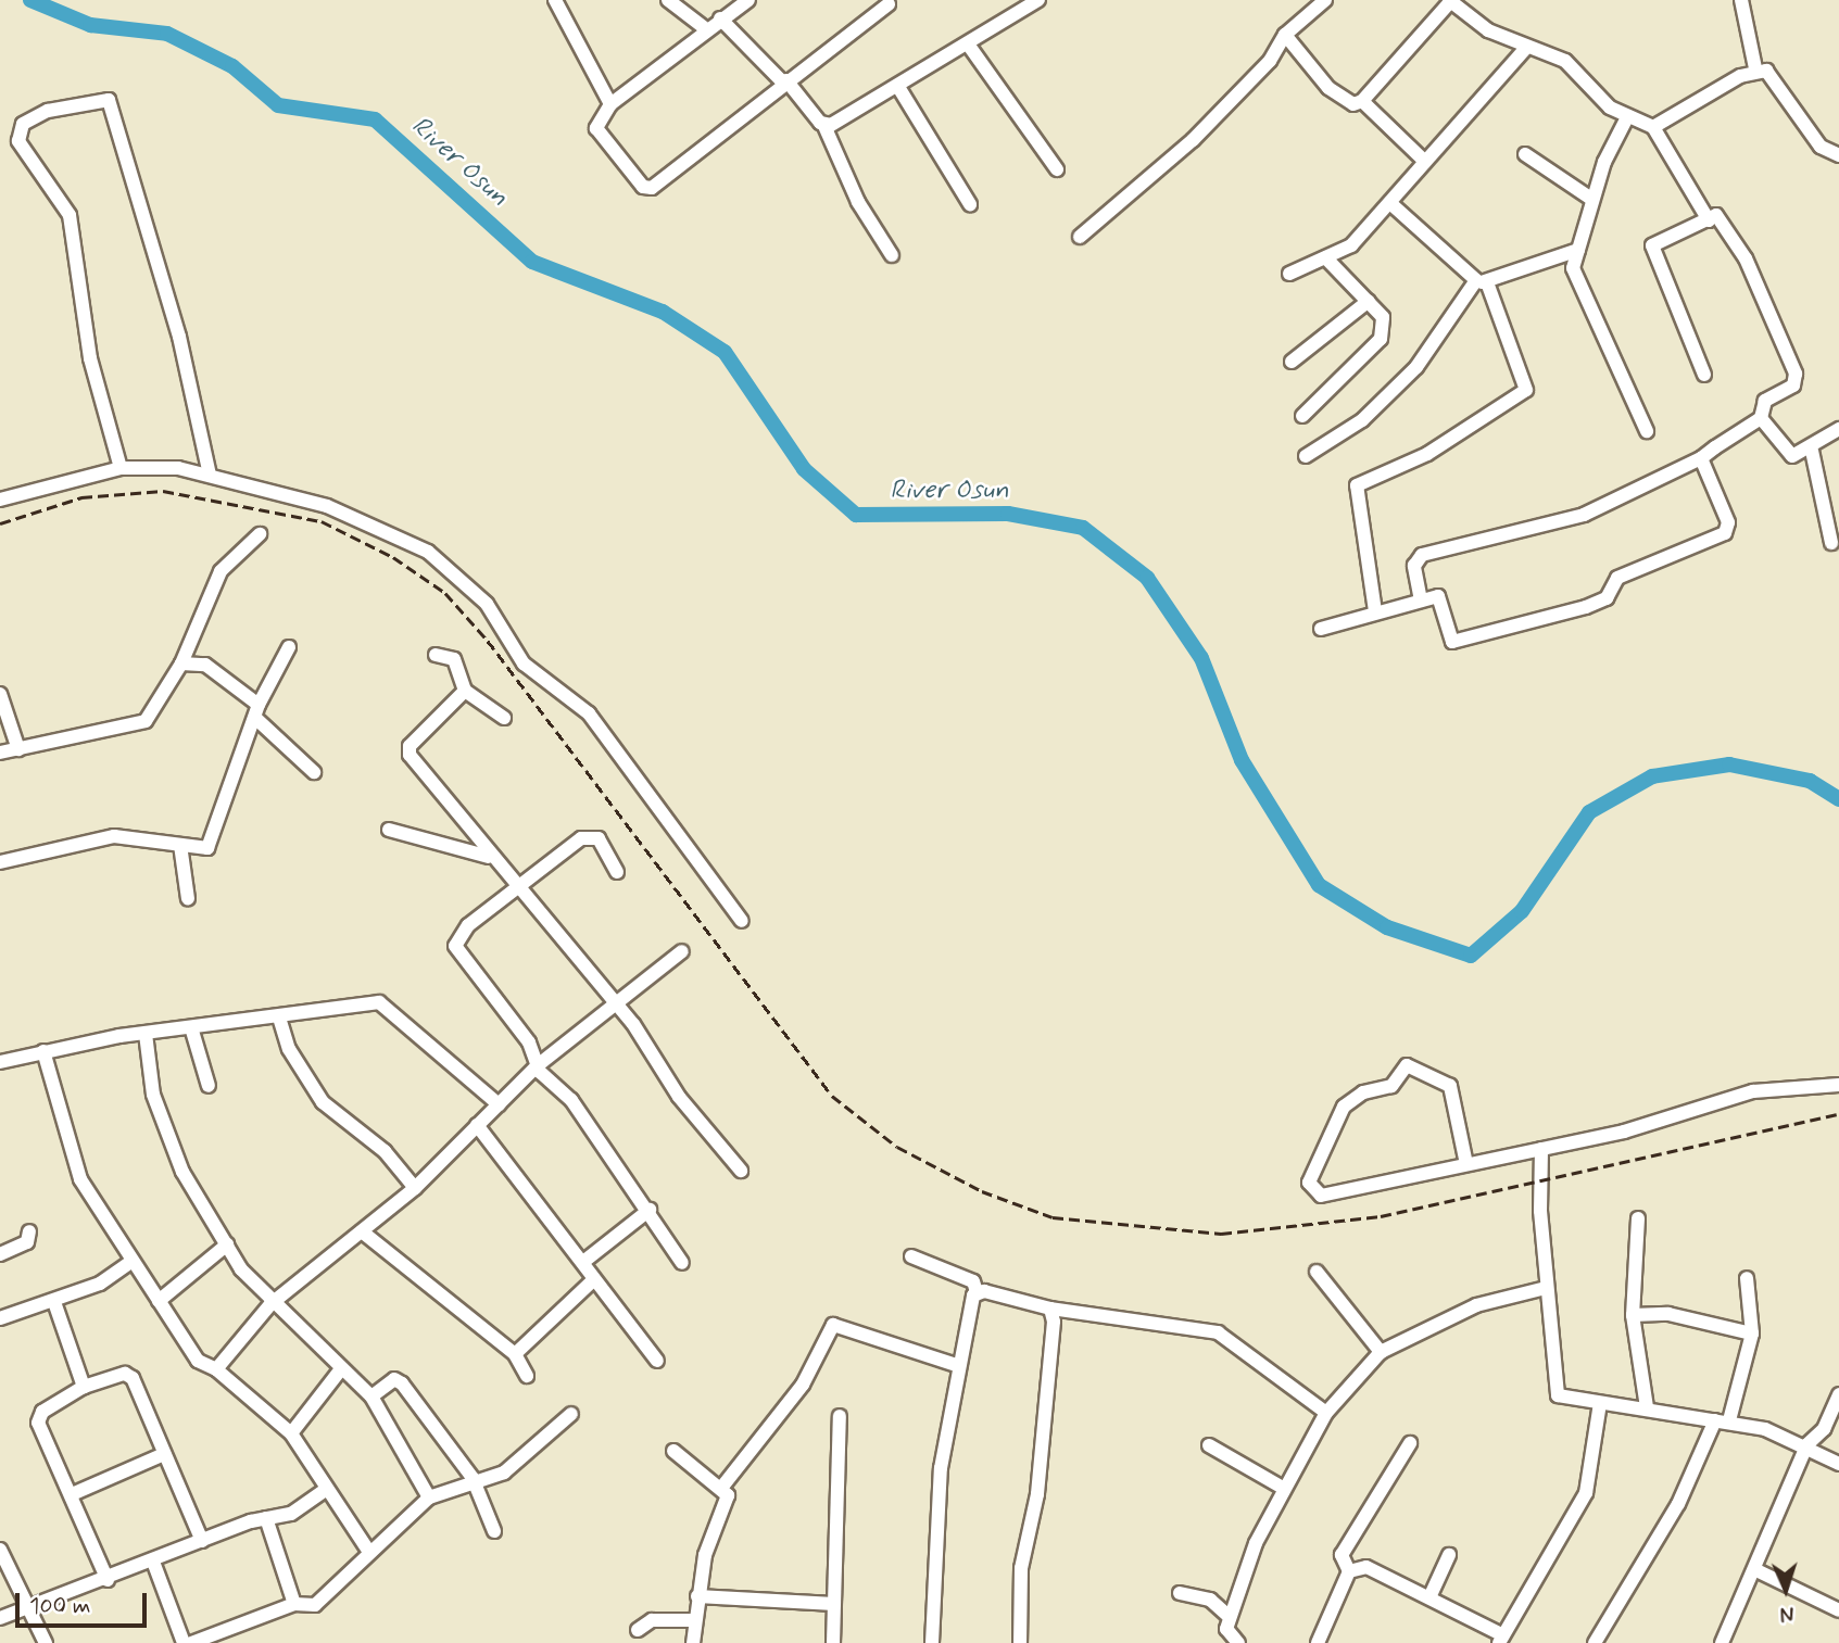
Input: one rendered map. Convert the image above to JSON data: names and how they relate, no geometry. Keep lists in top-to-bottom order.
{
  "water": ["River Osun"],
  "scale_bar": "100 m",
  "north": "bottom"
}
